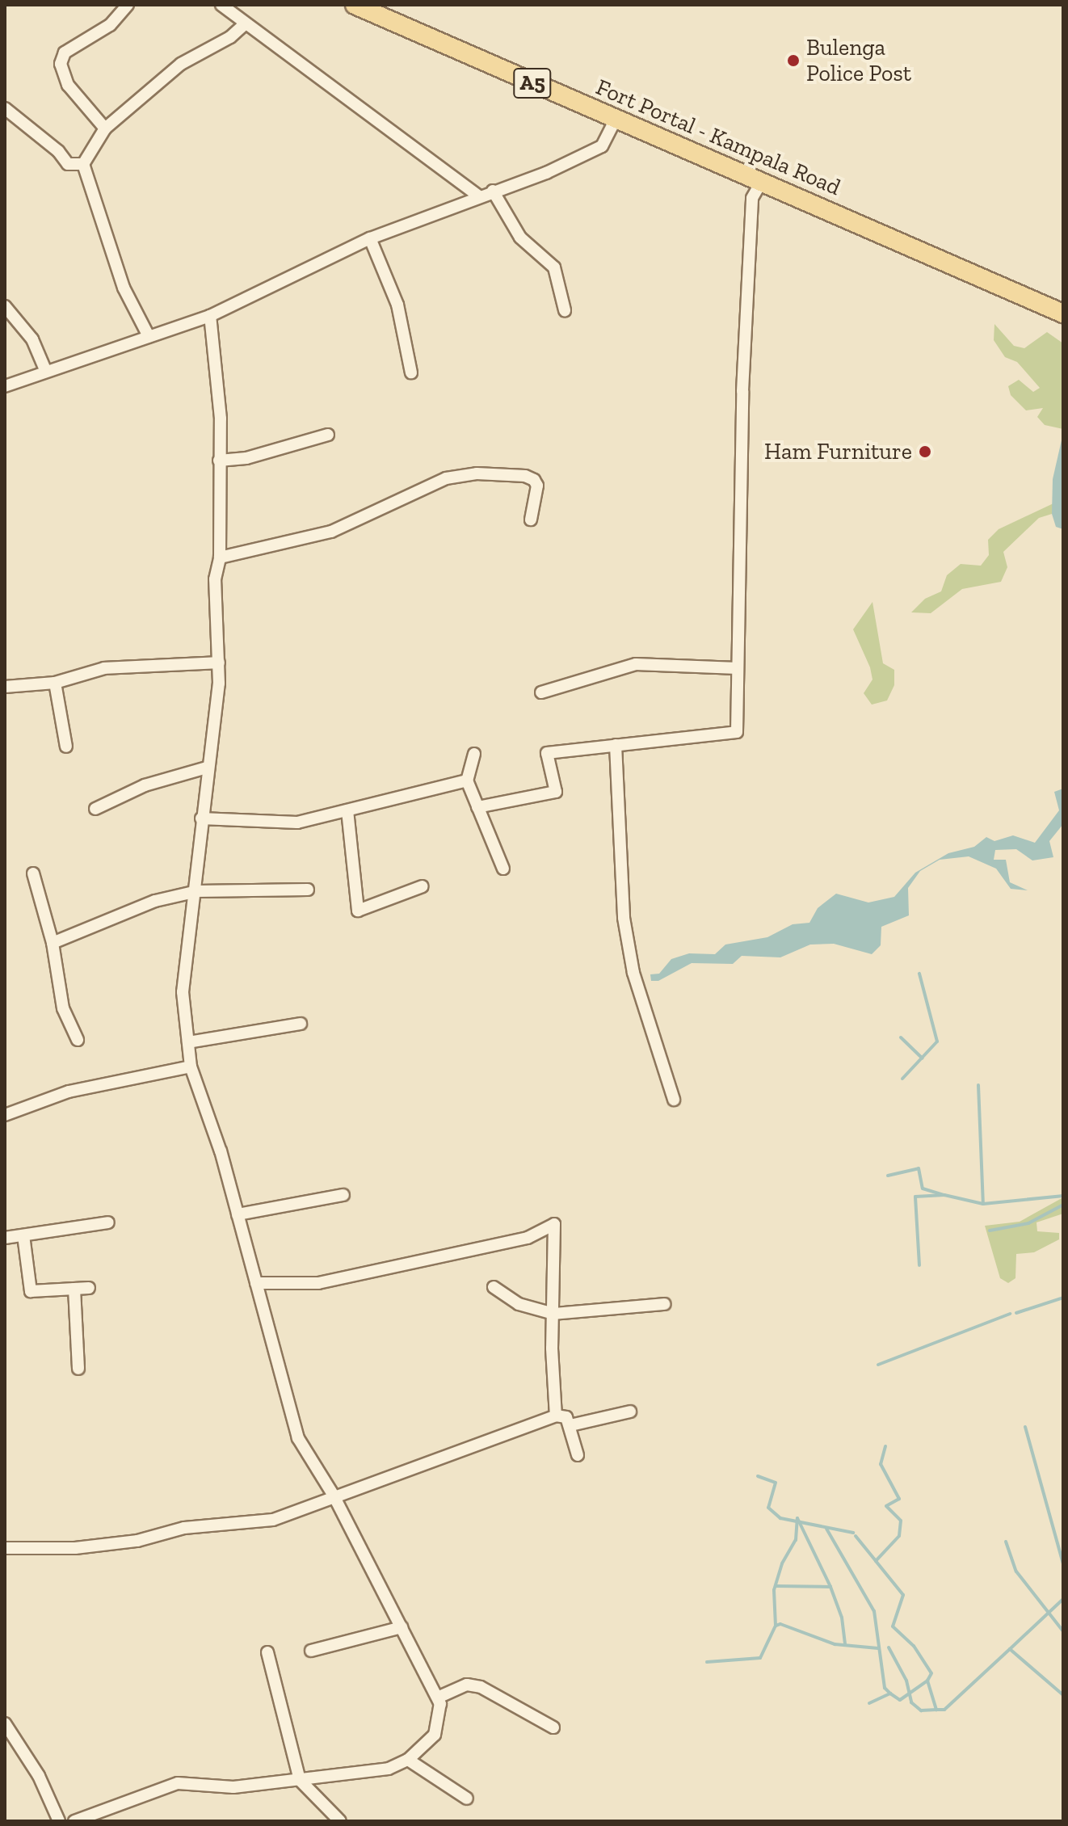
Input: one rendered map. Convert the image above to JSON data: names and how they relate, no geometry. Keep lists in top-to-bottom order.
{
  "streets": {
    "main road": ["A5", "Fort Portal - Kampala Road"]
  },
  "places": ["Bulenga Police Post", "Ham Furniture"]
}
